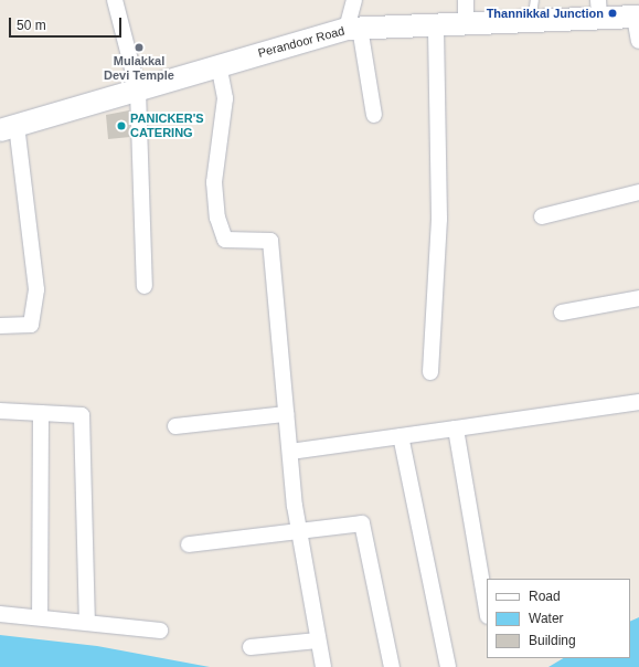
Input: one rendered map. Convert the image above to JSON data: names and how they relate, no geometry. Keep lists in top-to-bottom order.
{
  "streets": {
    "main road": ["Perandoor Road"]
  },
  "places": ["Thannikkal Junction", "Mulakkal Devi Temple", "PANICKER'S CATERING"],
  "legend": ["Road", "Water", "Building"],
  "scale_bar": "50 m"
}
